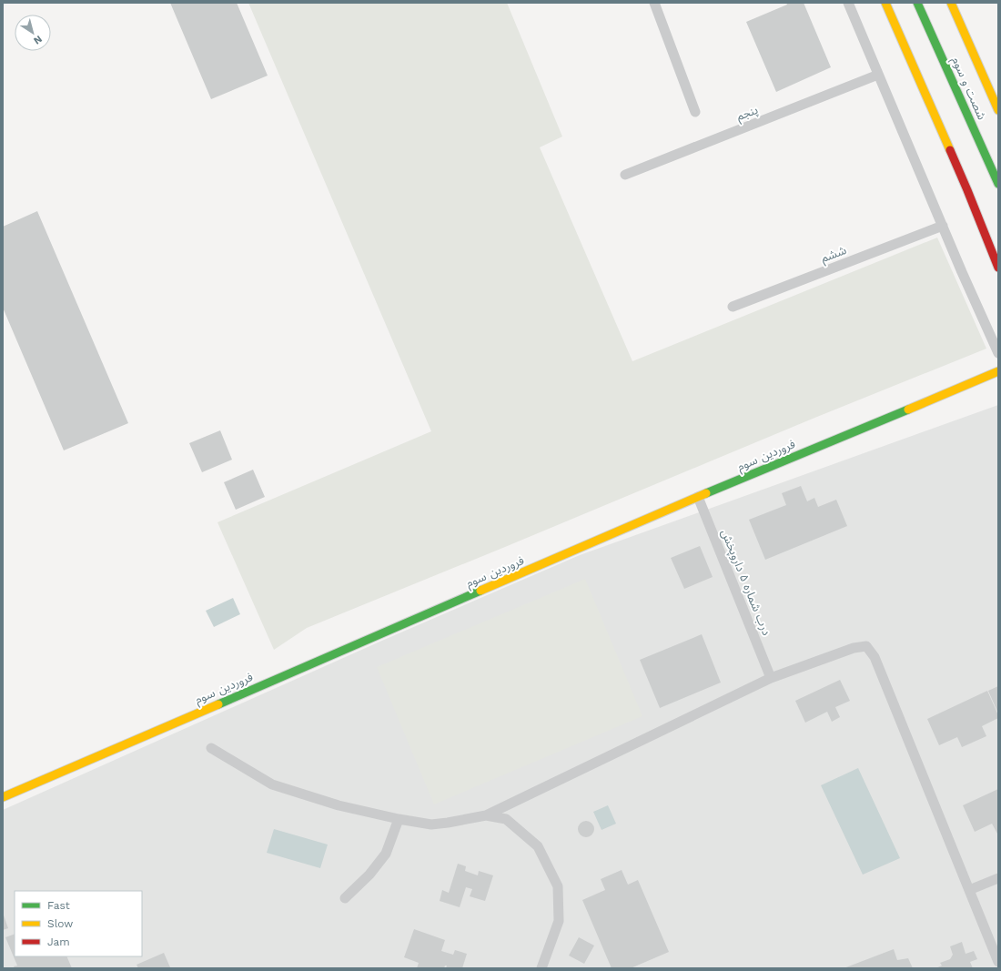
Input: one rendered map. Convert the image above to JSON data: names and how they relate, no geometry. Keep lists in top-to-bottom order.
{
  "streets": {
    "street": ["شصت و سوم", "فروردین سوم"],
    "lane": ["پنجم", "ششم", "درب شماره ۵ داروپخش"]
  },
  "crossings": [
    ["فروردین سوم", "درب شماره ۵ داروپخش"]
  ],
  "legend": ["Fast", "Slow", "Jam"],
  "north": "bottom right"
}
